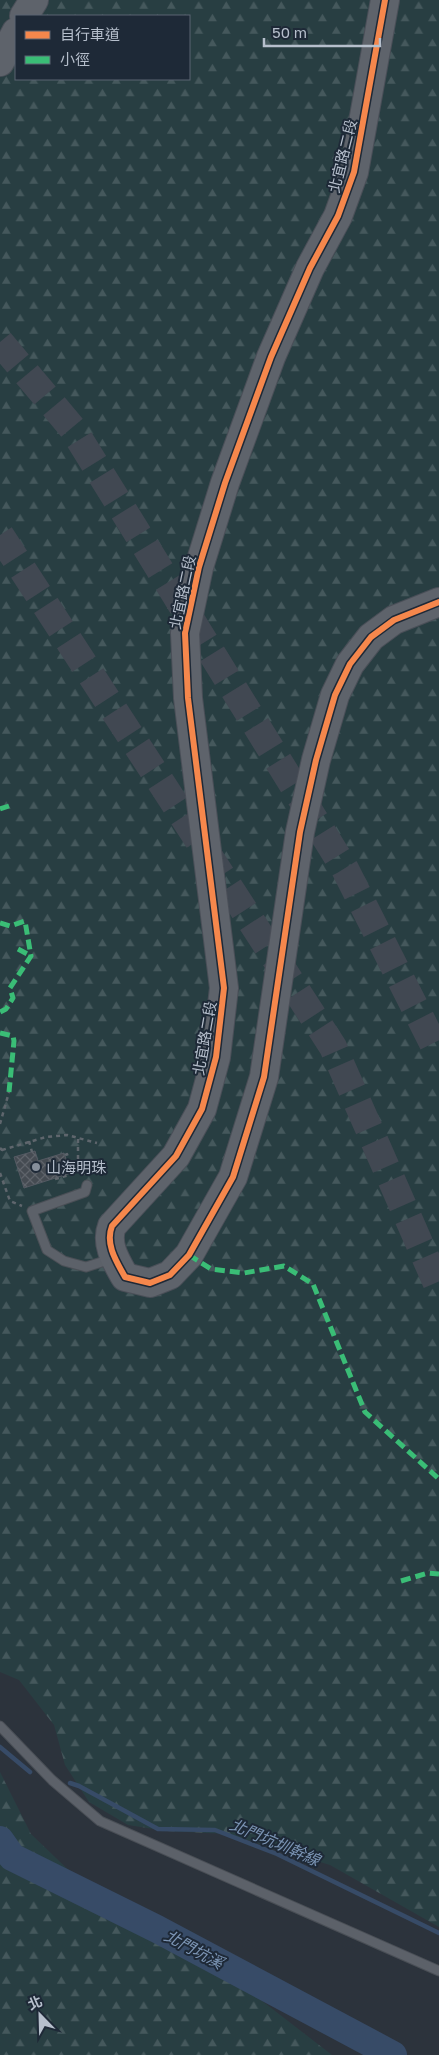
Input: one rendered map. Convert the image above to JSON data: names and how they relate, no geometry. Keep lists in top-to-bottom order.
{
  "streets": {
    "main road": ["北宜路二段"]
  },
  "water": ["北門坑圳幹線", "北門坑溪"],
  "places": ["山海明珠"],
  "legend": ["自行車道", "小徑"],
  "scale_bar": "50 m",
  "north": "top left"
}
